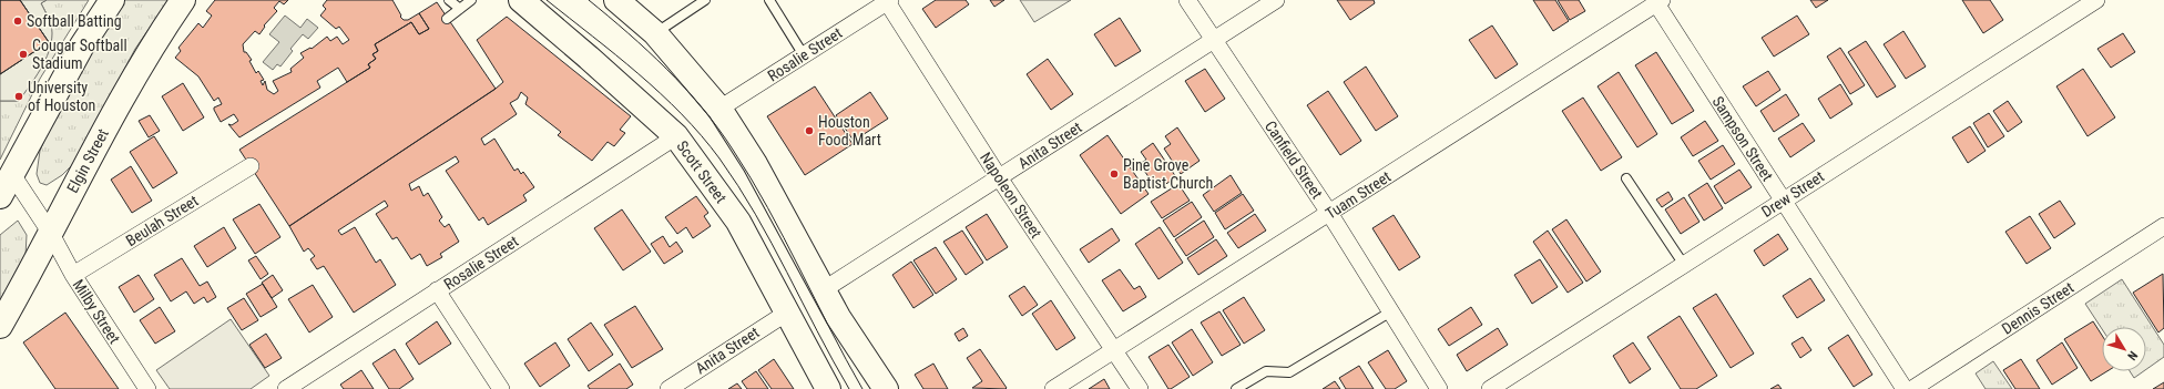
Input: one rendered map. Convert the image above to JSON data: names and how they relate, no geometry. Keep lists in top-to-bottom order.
{
  "streets": {
    "main road": ["Elgin Street", "Scott Street"],
    "street": [
      "Rosalie Street",
      "Sampson Street",
      "Anita Street",
      "Canfield Street",
      "Drew Street",
      "Napoleon Street",
      "Tuam Street",
      "Beulah Street",
      "Dennis Street",
      "Milby Street"
    ]
  },
  "crossings": [
    ["Rosalie Street", "Scott Street"],
    ["Rosalie Street", "Napoleon Street"],
    ["Sampson Street", "Drew Street"],
    ["Sampson Street", "Tuam Street"],
    ["Anita Street", "Canfield Street"],
    ["Anita Street", "Scott Street"],
    ["Anita Street", "Napoleon Street"],
    ["Canfield Street", "Tuam Street"],
    ["Elgin Street", "Milby Street"],
    ["Napoleon Street", "Tuam Street"],
    ["Beulah Street", "Milby Street"]
  ],
  "places": [
    "Softball Batting",
    "Cougar Softball Stadium",
    "University of Houston",
    "Houston Food Mart",
    "Pine Grove Baptist Church"
  ],
  "north": "bottom right"
}
